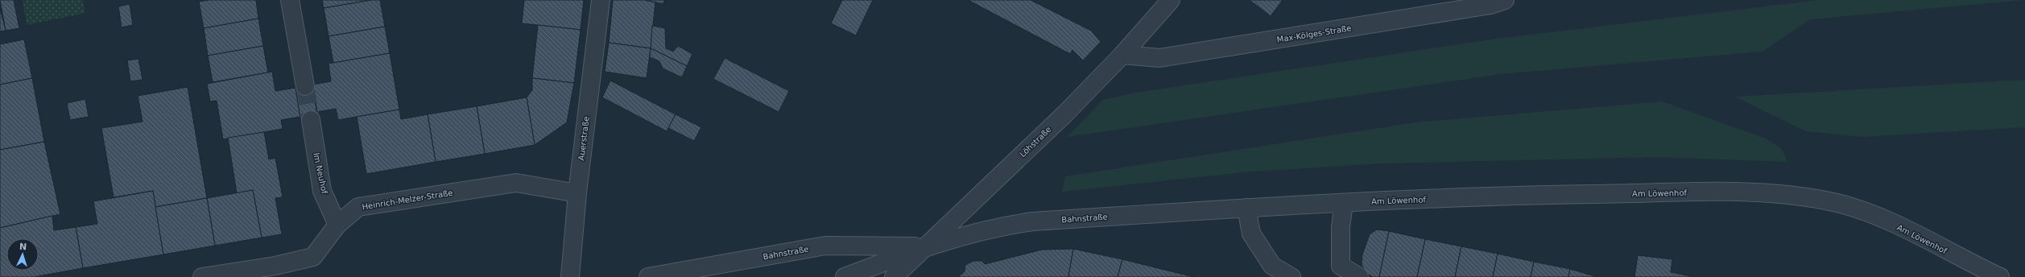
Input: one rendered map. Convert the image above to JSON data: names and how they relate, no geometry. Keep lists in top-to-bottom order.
{
  "streets": {
    "street": [
      "Max-Kölges-Straße",
      "Auerstraße",
      "Löhstraße",
      "Im Neuhof",
      "Am Löwenhof",
      "Heinrich-Melzer-Straße",
      "Bahnstraße"
    ]
  },
  "crossings": [
    ["Max-Kölges-Straße", "Löhstraße"],
    ["Auerstraße", "Heinrich-Melzer-Straße"],
    ["Löhstraße", "Bahnstraße"],
    ["Im Neuhof", "Heinrich-Melzer-Straße"],
    ["Am Löwenhof", "Bahnstraße"]
  ],
  "north": "top"
}
